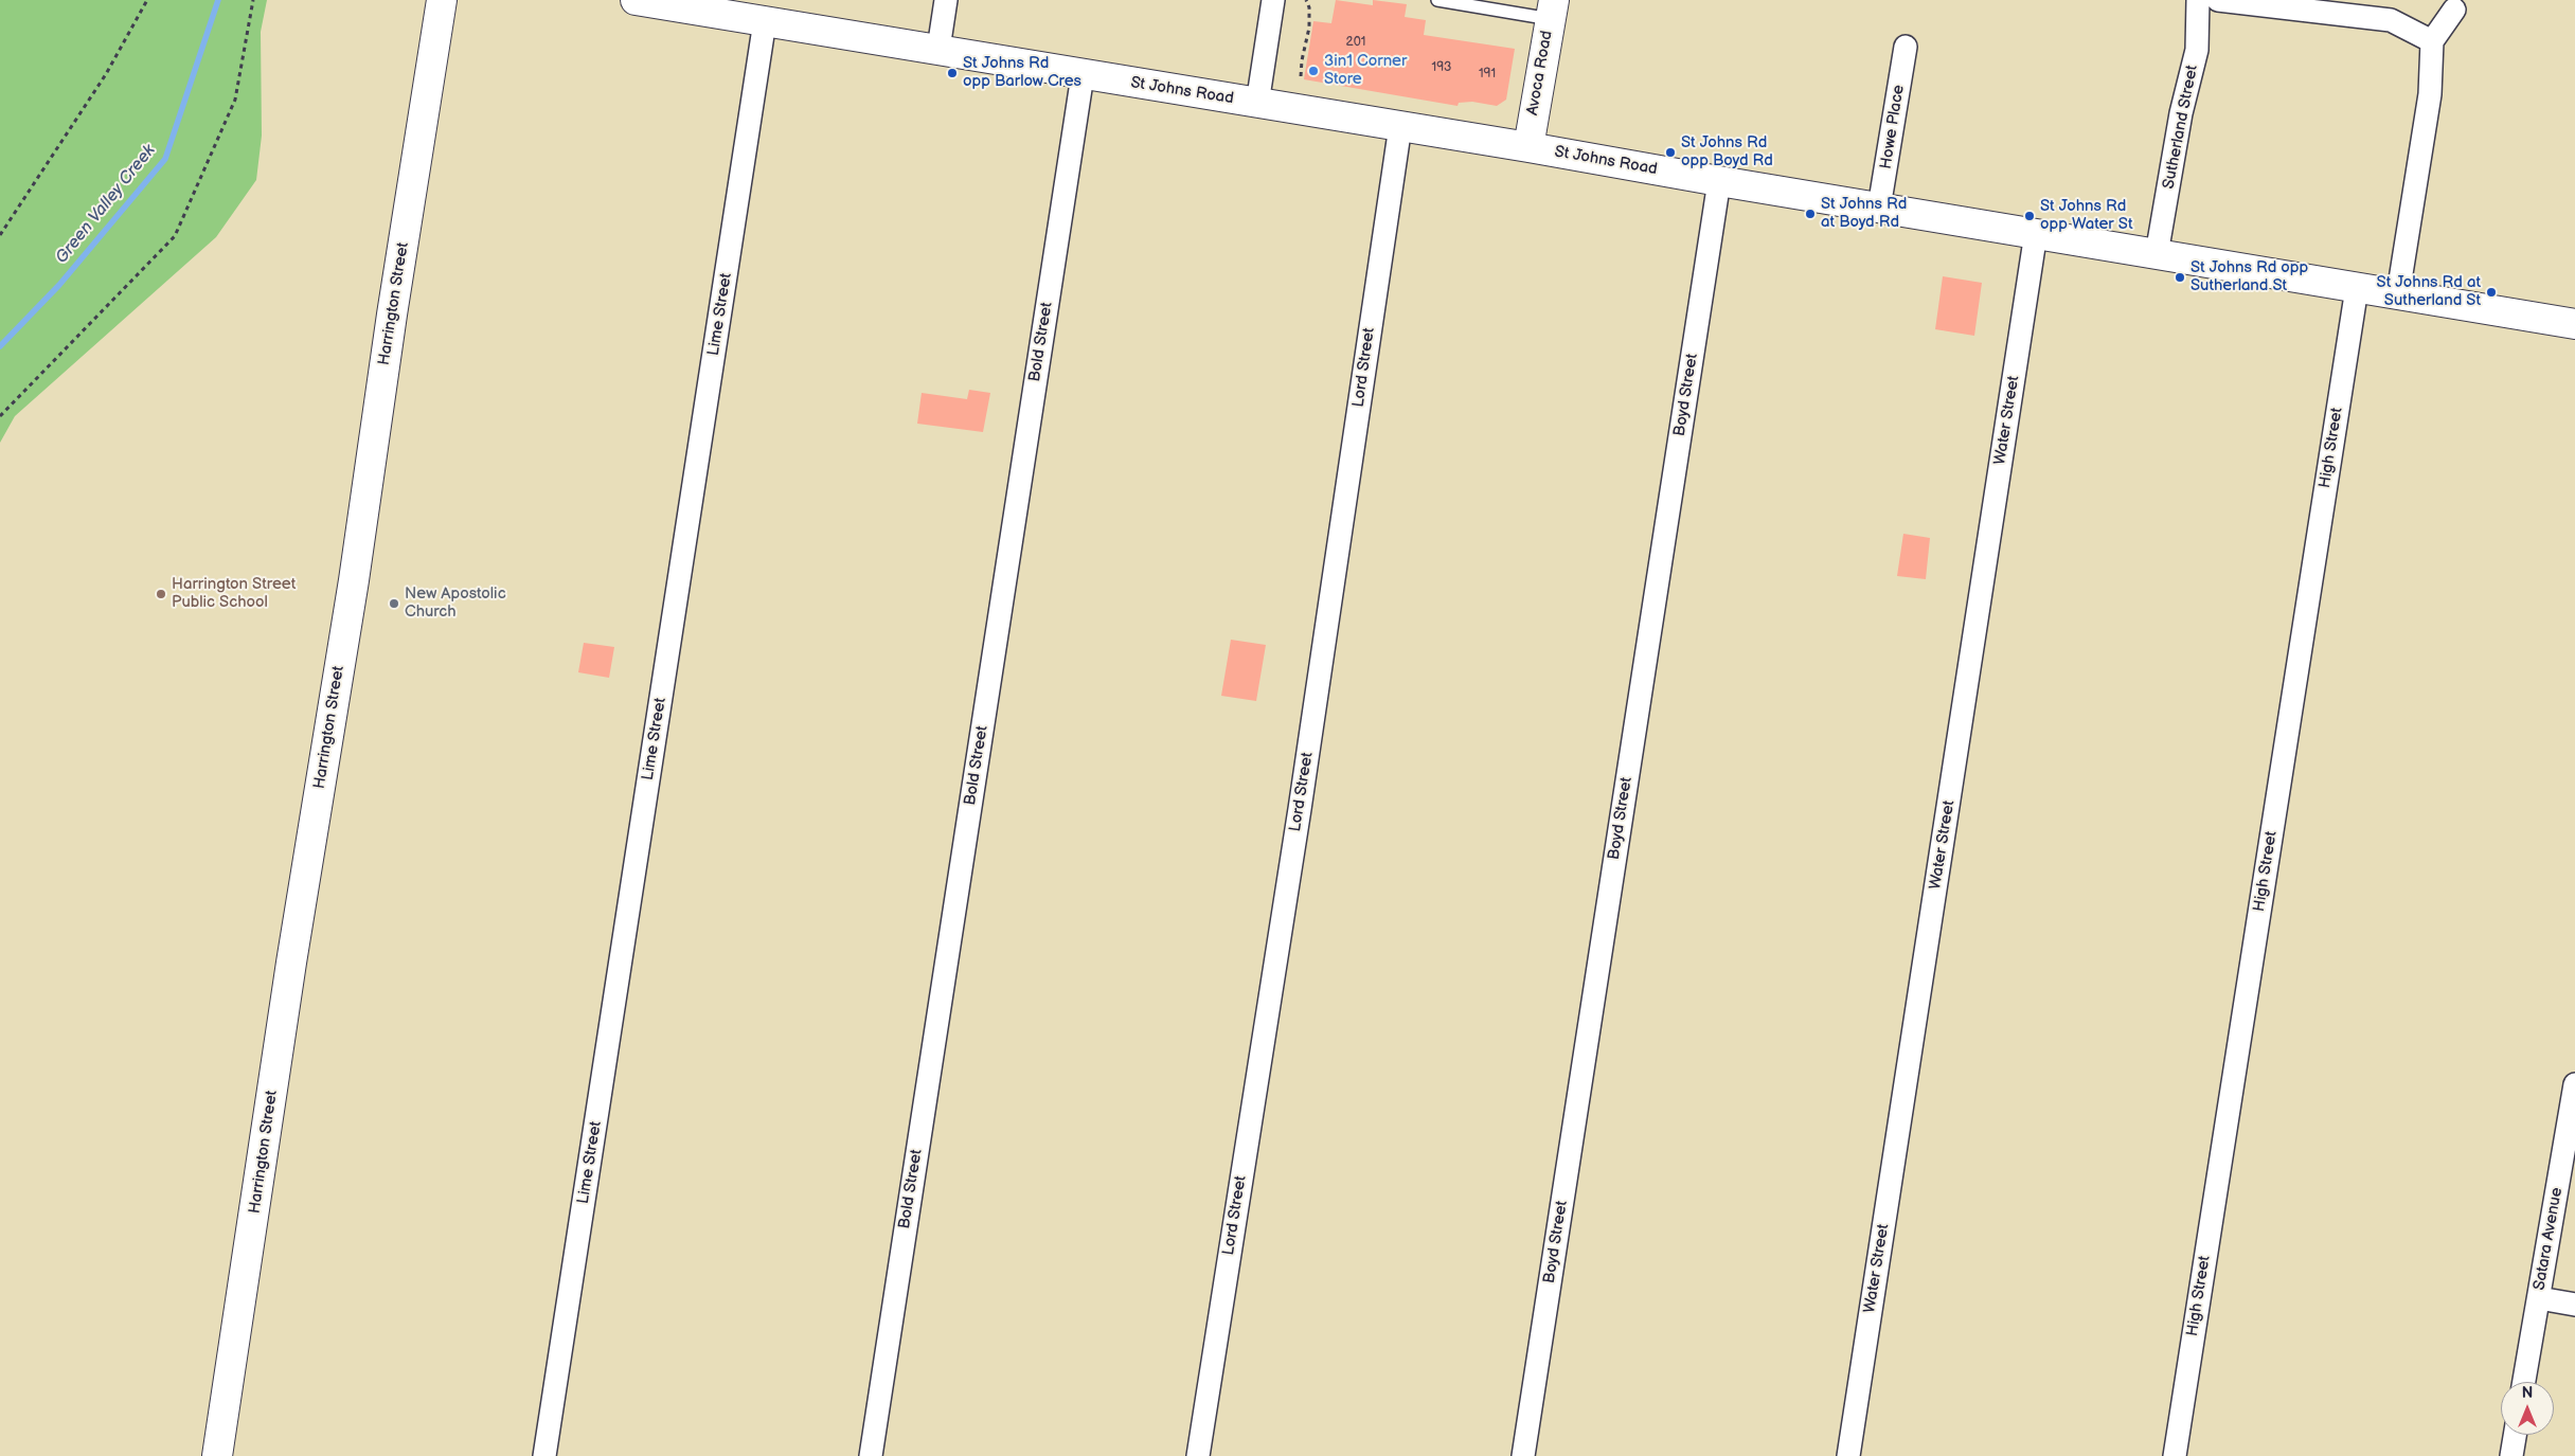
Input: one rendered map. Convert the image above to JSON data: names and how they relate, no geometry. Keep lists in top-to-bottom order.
{
  "streets": {
    "main road": ["Avoca Road", "St Johns Road", "Harrington Street"],
    "street": [
      "Howe Place",
      "Sutherland Street",
      "Lime Street",
      "Bold Street",
      "Lord Street",
      "Boyd Street",
      "Water Street",
      "High Street",
      "Satara Avenue"
    ]
  },
  "crossings": [
    ["Avoca Road", "St Johns Road"],
    ["St Johns Road", "Howe Place"],
    ["St Johns Road", "Sutherland Street"],
    ["St Johns Road", "Lime Street"],
    ["St Johns Road", "Bold Street"],
    ["St Johns Road", "Lord Street"],
    ["St Johns Road", "Boyd Street"],
    ["St Johns Road", "Water Street"],
    ["St Johns Road", "High Street"]
  ],
  "water": ["Green Valley Creek"],
  "places": [
    "3in1 Corner Store",
    "St Johns Rd opp Barlow Cres",
    "St Johns Rd opp Boyd Rd",
    "St Johns Rd at Boyd Rd",
    "St Johns Rd opp Water St",
    "St Johns Rd opp Sutherland St",
    "St Johns Rd at Sutherland St",
    "Harrington Street Public School",
    "New Apostolic Church"
  ],
  "house_numbers": ["201", "193", "191"],
  "north": "top"
}
